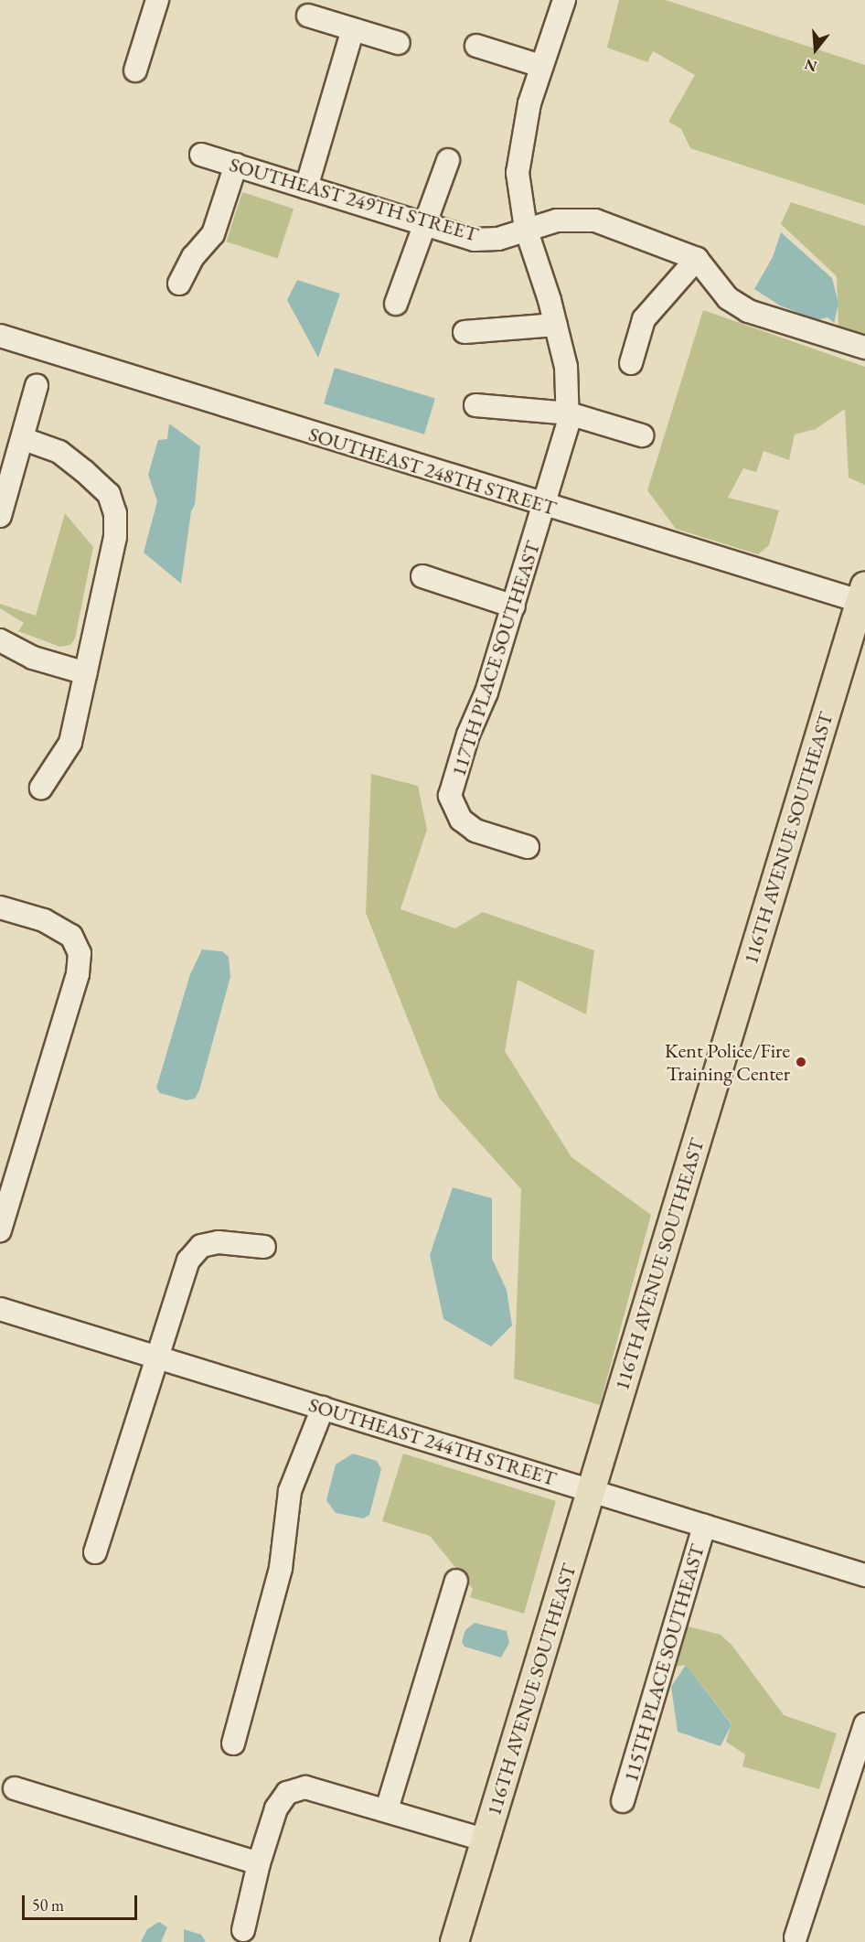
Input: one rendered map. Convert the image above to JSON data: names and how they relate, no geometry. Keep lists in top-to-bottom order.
{
  "streets": {
    "main road": ["116TH AVENUE SOUTHEAST"],
    "street": [
      "SOUTHEAST 249TH STREET",
      "SOUTHEAST 248TH STREET",
      "117TH PLACE SOUTHEAST",
      "SOUTHEAST 244TH STREET",
      "115TH PLACE SOUTHEAST"
    ]
  },
  "crossings": [
    ["SOUTHEAST 249TH STREET", "117TH PLACE SOUTHEAST"],
    ["SOUTHEAST 248TH STREET", "117TH PLACE SOUTHEAST"],
    ["SOUTHEAST 248TH STREET", "116TH AVENUE SOUTHEAST"],
    ["116TH AVENUE SOUTHEAST", "SOUTHEAST 244TH STREET"],
    ["SOUTHEAST 244TH STREET", "115TH PLACE SOUTHEAST"]
  ],
  "places": ["Kent Police/Fire Training Center"],
  "scale_bar": "50 m",
  "north": "bottom"
}
